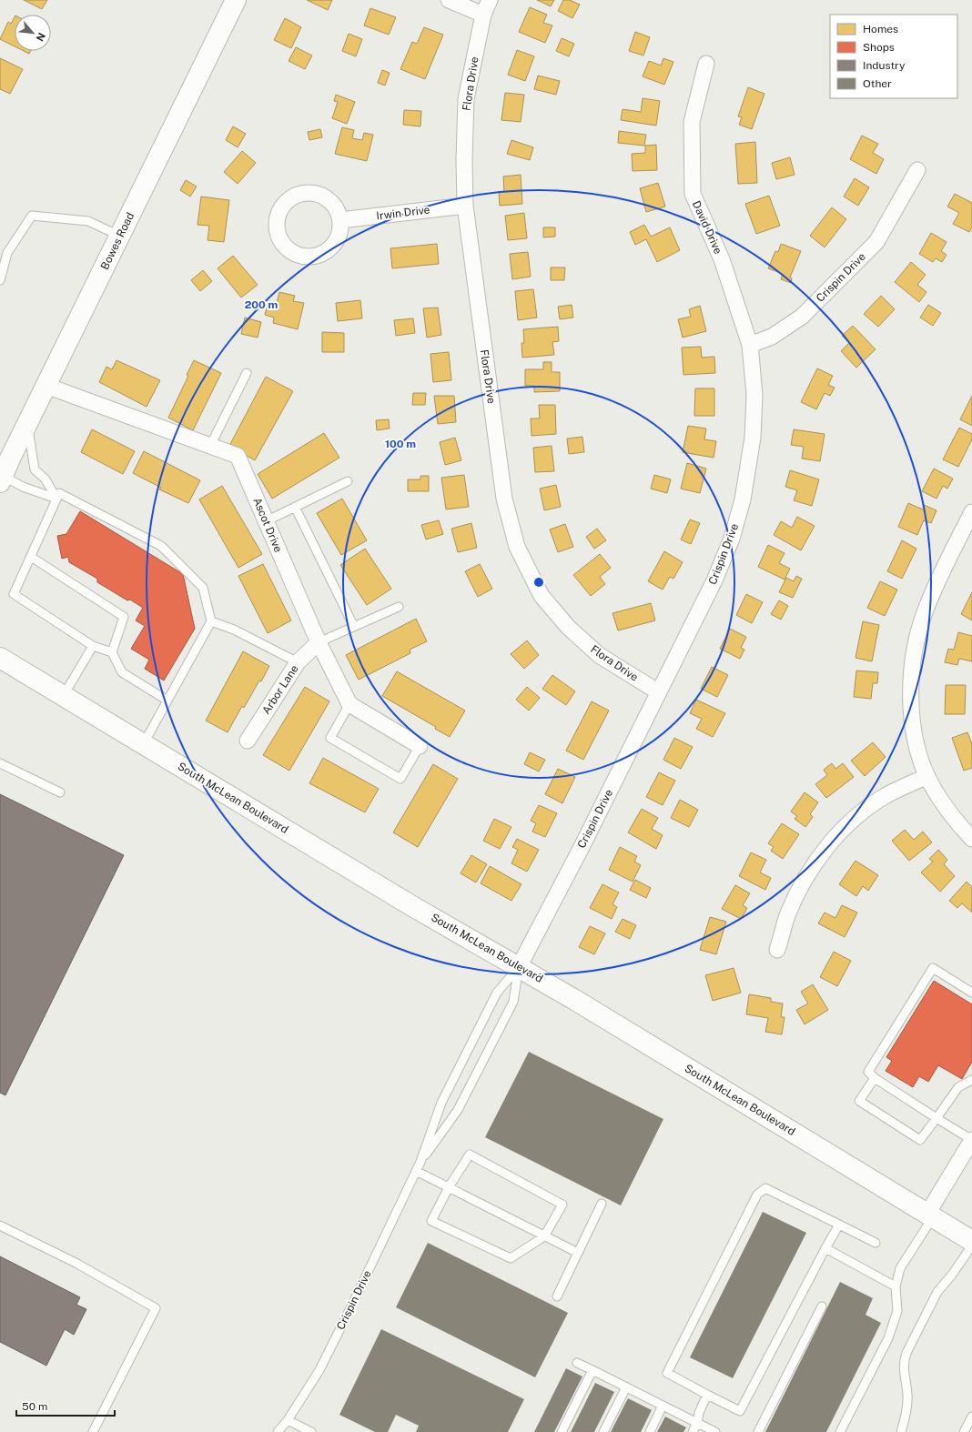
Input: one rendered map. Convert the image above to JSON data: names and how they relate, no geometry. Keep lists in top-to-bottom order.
{
  "streets": {
    "main road": ["Bowes Road", "South McLean Boulevard"],
    "street": [
      "Flora Drive",
      "Irwin Drive",
      "David Drive",
      "Crispin Drive",
      "Ascot Drive",
      "Arbor Lane"
    ]
  },
  "crossings": [
    ["Flora Drive", "Irwin Drive"],
    ["Flora Drive", "Crispin Drive"],
    ["David Drive", "Crispin Drive"],
    ["Bowes Road", "Ascot Drive"],
    ["Crispin Drive", "South McLean Boulevard"],
    ["Ascot Drive", "Arbor Lane"]
  ],
  "legend": [
    "Homes",
    "Shops",
    "Industry",
    "Other"
  ],
  "scale_bar": "50 m",
  "north": "bottom right",
  "rings": ["200 m", "100 m"]
}
